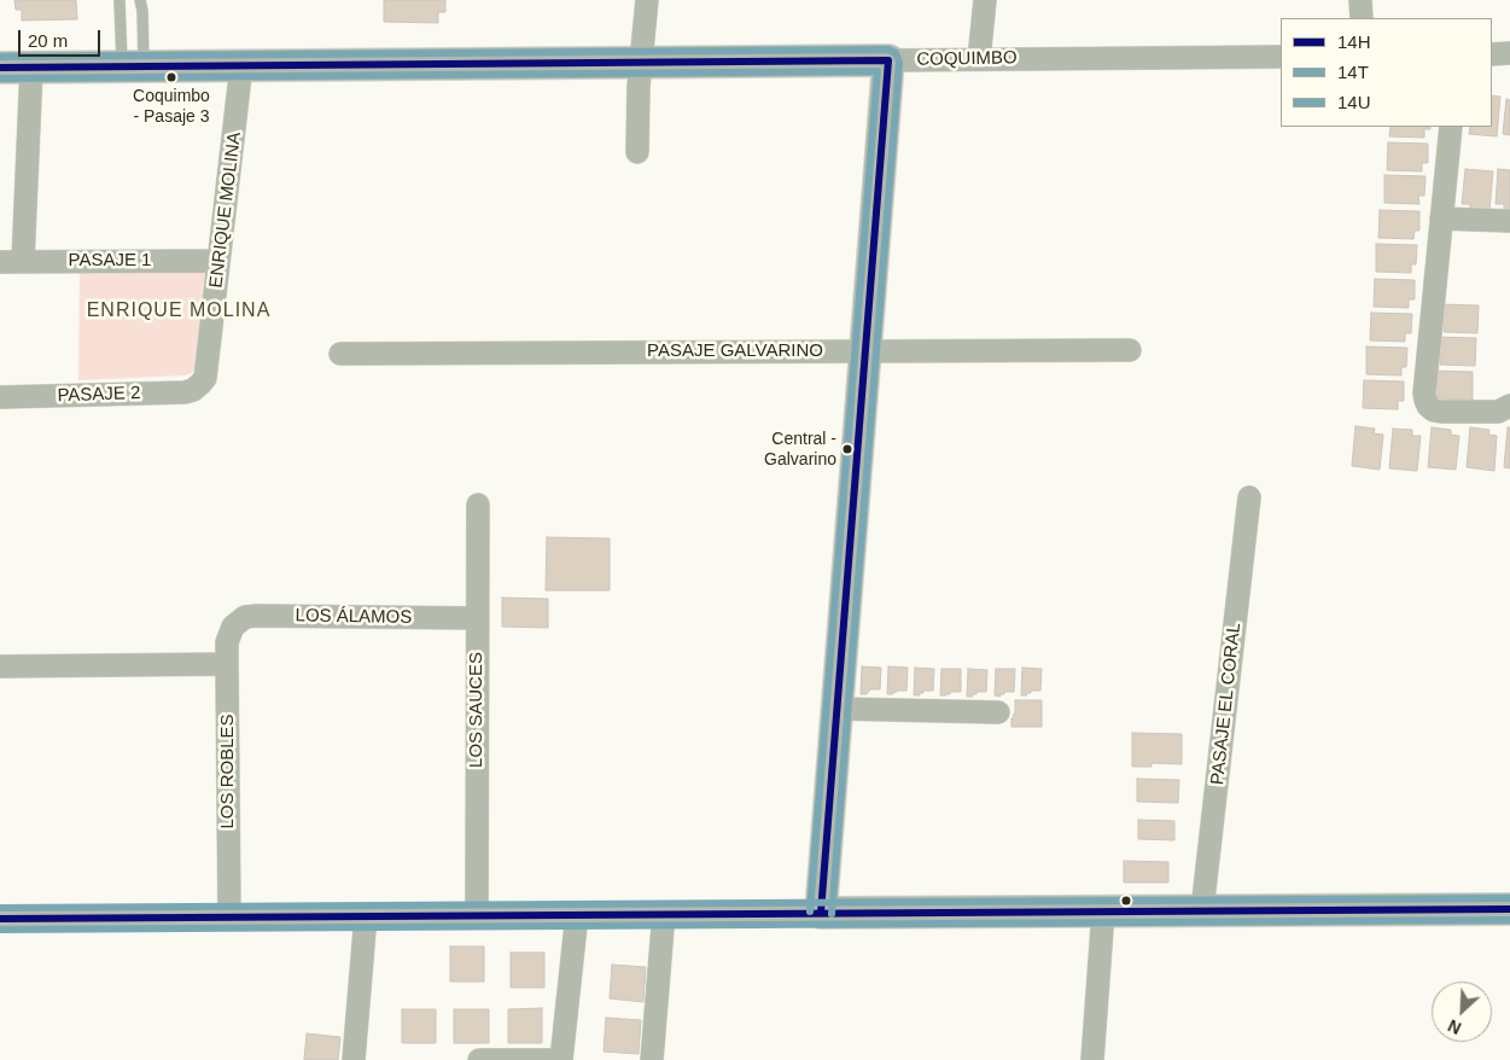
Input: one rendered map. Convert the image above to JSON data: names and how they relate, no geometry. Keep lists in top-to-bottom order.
{
  "streets": {
    "street": [
      "COQUIMBO",
      "ENRIQUE MOLINA",
      "PASAJE 1",
      "PASAJE GALVARINO",
      "PASAJE 2",
      "LOS ÁLAMOS",
      "PASAJE EL CORAL",
      "LOS SAUCES",
      "LOS ROBLES"
    ]
  },
  "crossings": [
    ["COQUIMBO", "ENRIQUE MOLINA"],
    ["ENRIQUE MOLINA", "PASAJE 1"],
    ["ENRIQUE MOLINA", "PASAJE 2"],
    ["LOS ÁLAMOS", "LOS SAUCES"],
    ["LOS ÁLAMOS", "LOS ROBLES"]
  ],
  "districts": ["ENRIQUE MOLINA"],
  "places": ["Coquimbo - Pasaje 3", "Central - Galvarino"],
  "lines": ["transit line 14U", "transit line 14H", "transit line 14T"],
  "legend": ["14H", "14T", "14U"],
  "scale_bar": "20 m",
  "north": "bottom left"
}
